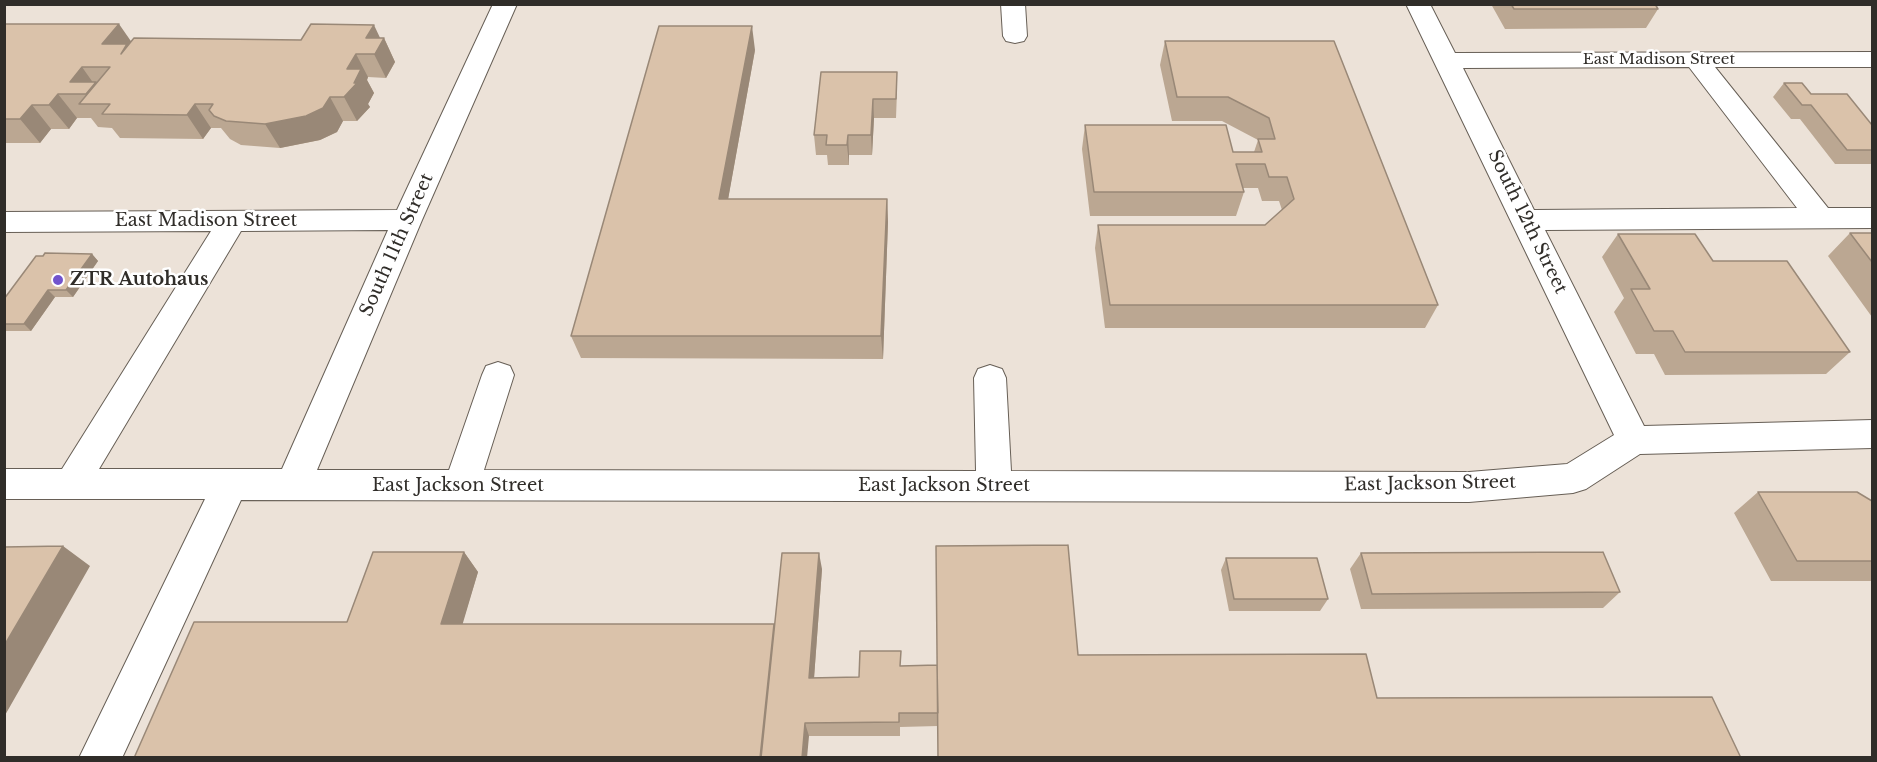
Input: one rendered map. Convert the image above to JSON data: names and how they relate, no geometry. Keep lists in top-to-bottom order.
{
  "streets": {
    "street": [
      "East Madison Street",
      "South 12th Street",
      "South 11th Street",
      "East Jackson Street"
    ]
  },
  "crossings": [
    ["East Madison Street", "South 12th Street"],
    ["East Madison Street", "South 11th Street"],
    ["South 12th Street", "East Jackson Street"],
    ["South 11th Street", "East Jackson Street"]
  ],
  "places": ["ZTR Autohaus"]
}
